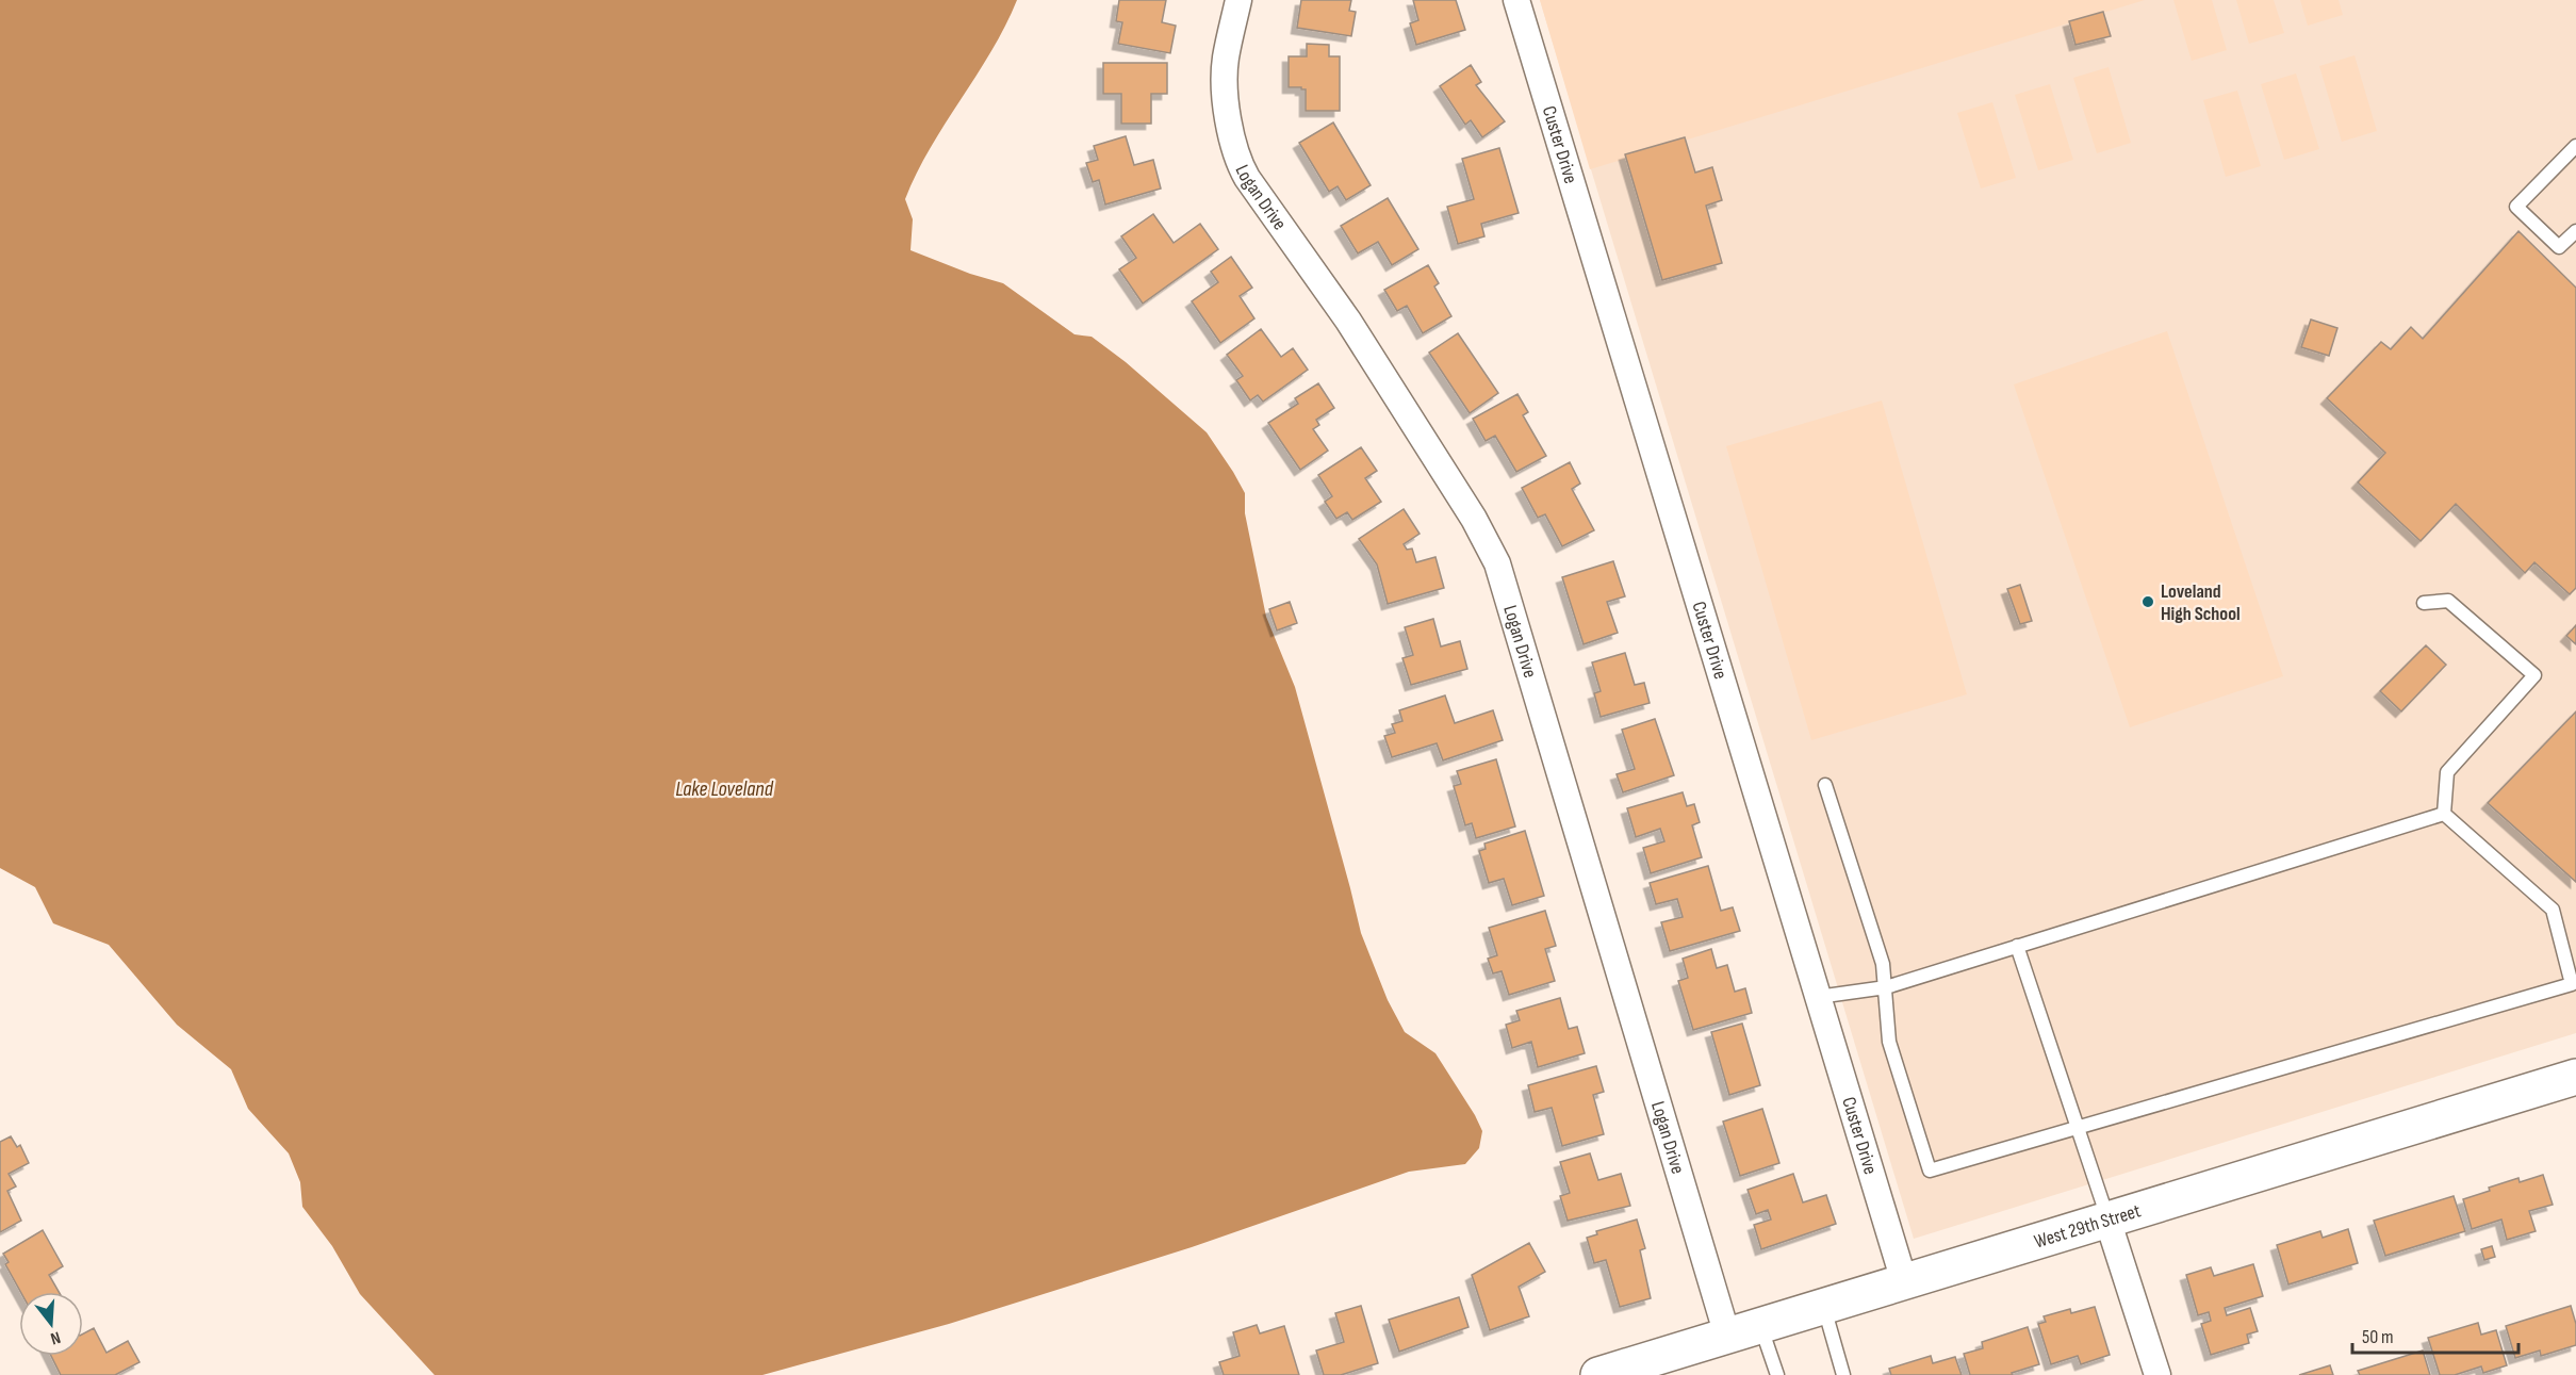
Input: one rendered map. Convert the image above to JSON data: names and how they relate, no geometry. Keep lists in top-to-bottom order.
{
  "streets": {
    "main road": ["West 29th Street"],
    "street": ["Custer Drive", "Logan Drive"]
  },
  "crossings": [
    ["Custer Drive", "West 29th Street"],
    ["Logan Drive", "West 29th Street"]
  ],
  "water": ["Lake Loveland"],
  "places": ["Loveland High School"],
  "scale_bar": "50 m",
  "north": "bottom"
}
